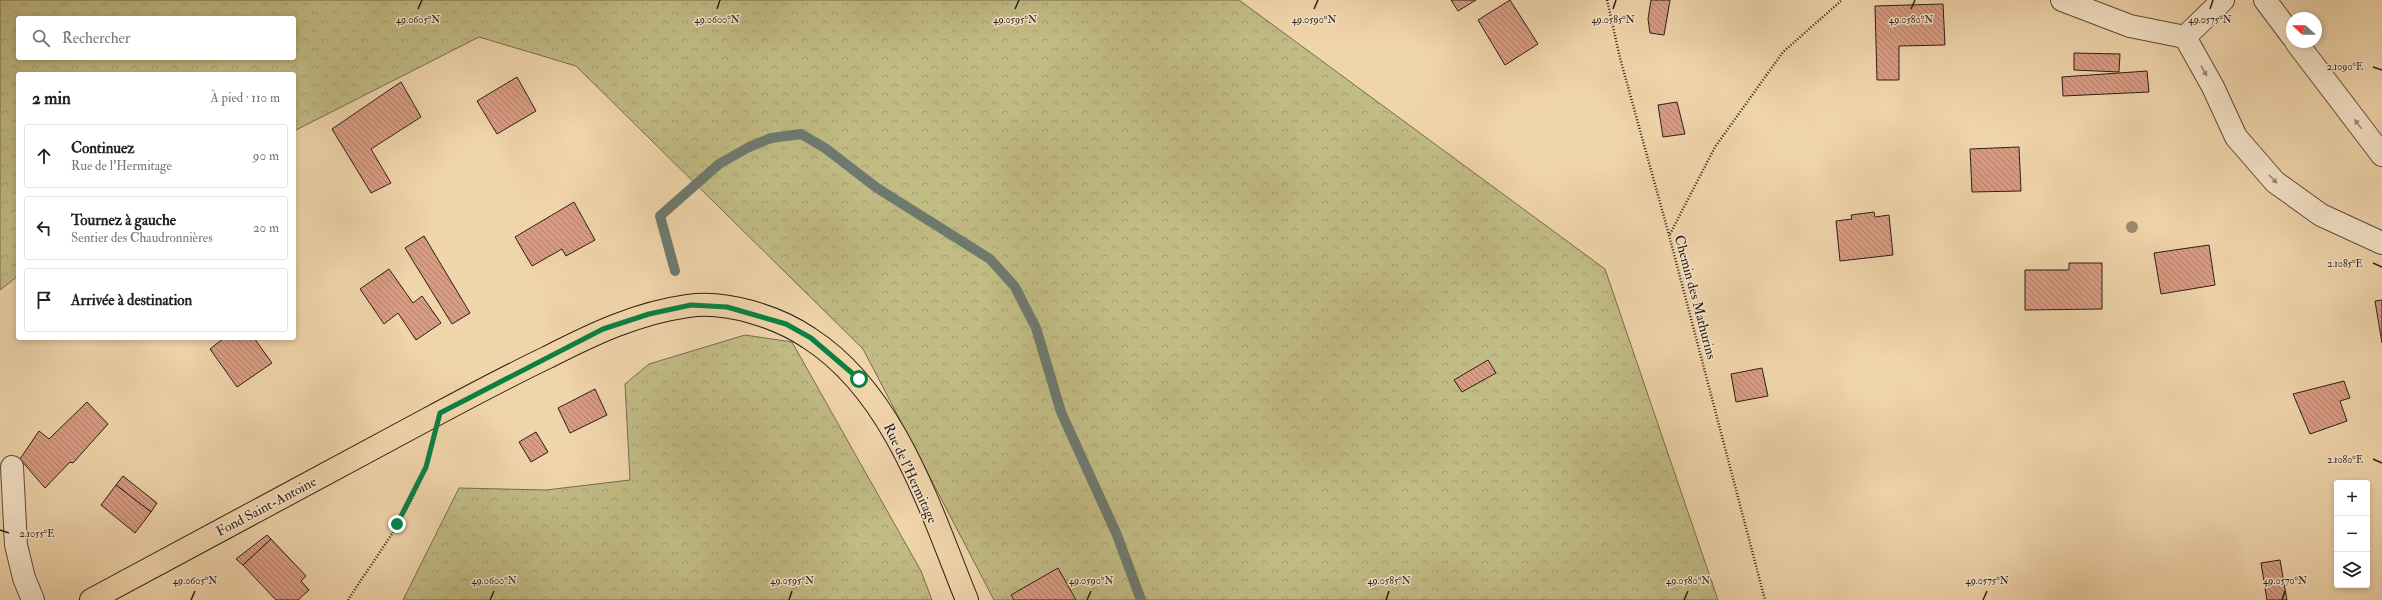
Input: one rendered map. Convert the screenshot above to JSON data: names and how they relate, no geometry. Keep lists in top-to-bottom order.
{
  "streets": {
    "main road": ["Rue de l'Hermitage", "Fond Saint-Antoine"],
    "path": ["Chemin des Mathurins"]
  },
  "crossings": [
    ["Rue de l'Hermitage", "Fond Saint-Antoine"]
  ],
  "north": "left",
  "page": {
    "search": "Rechercher",
    "heading": ["2 min", "À pied · 110 m"],
    "list": [
      ["Continuez", "Rue de l'Hermitage", "90 m"],
      ["Tournez à gauche", "Sentier des Chaudronnières", "20 m"],
      "Arrivée à destination"
    ],
    "map_buttons": ["+", "−"]
  },
  "coordinates": [
    "49.0605°N",
    "49.0600°N",
    "49.0595°N",
    "49.0590°N",
    "49.0585°N",
    "49.0575°N",
    "49.0580°N",
    "2.1090°E",
    "2.1085°E",
    "2.1080°E",
    "2.1055°E",
    "49.0570°N"
  ]
}
